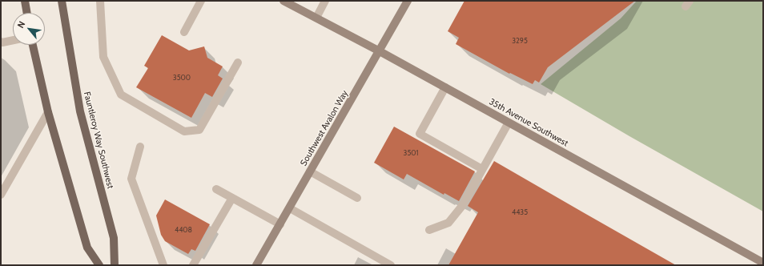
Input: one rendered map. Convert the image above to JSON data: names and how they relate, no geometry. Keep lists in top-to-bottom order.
{
  "streets": {
    "main road": ["35th Avenue Southwest", "Southwest Avalon Way", "Fauntleroy Way Southwest"]
  },
  "crossings": [
    ["35th Avenue Southwest", "Southwest Avalon Way"]
  ],
  "house_numbers": [
    "3295",
    "3500",
    "3501",
    "4435",
    "4408"
  ],
  "north": "top left"
}
